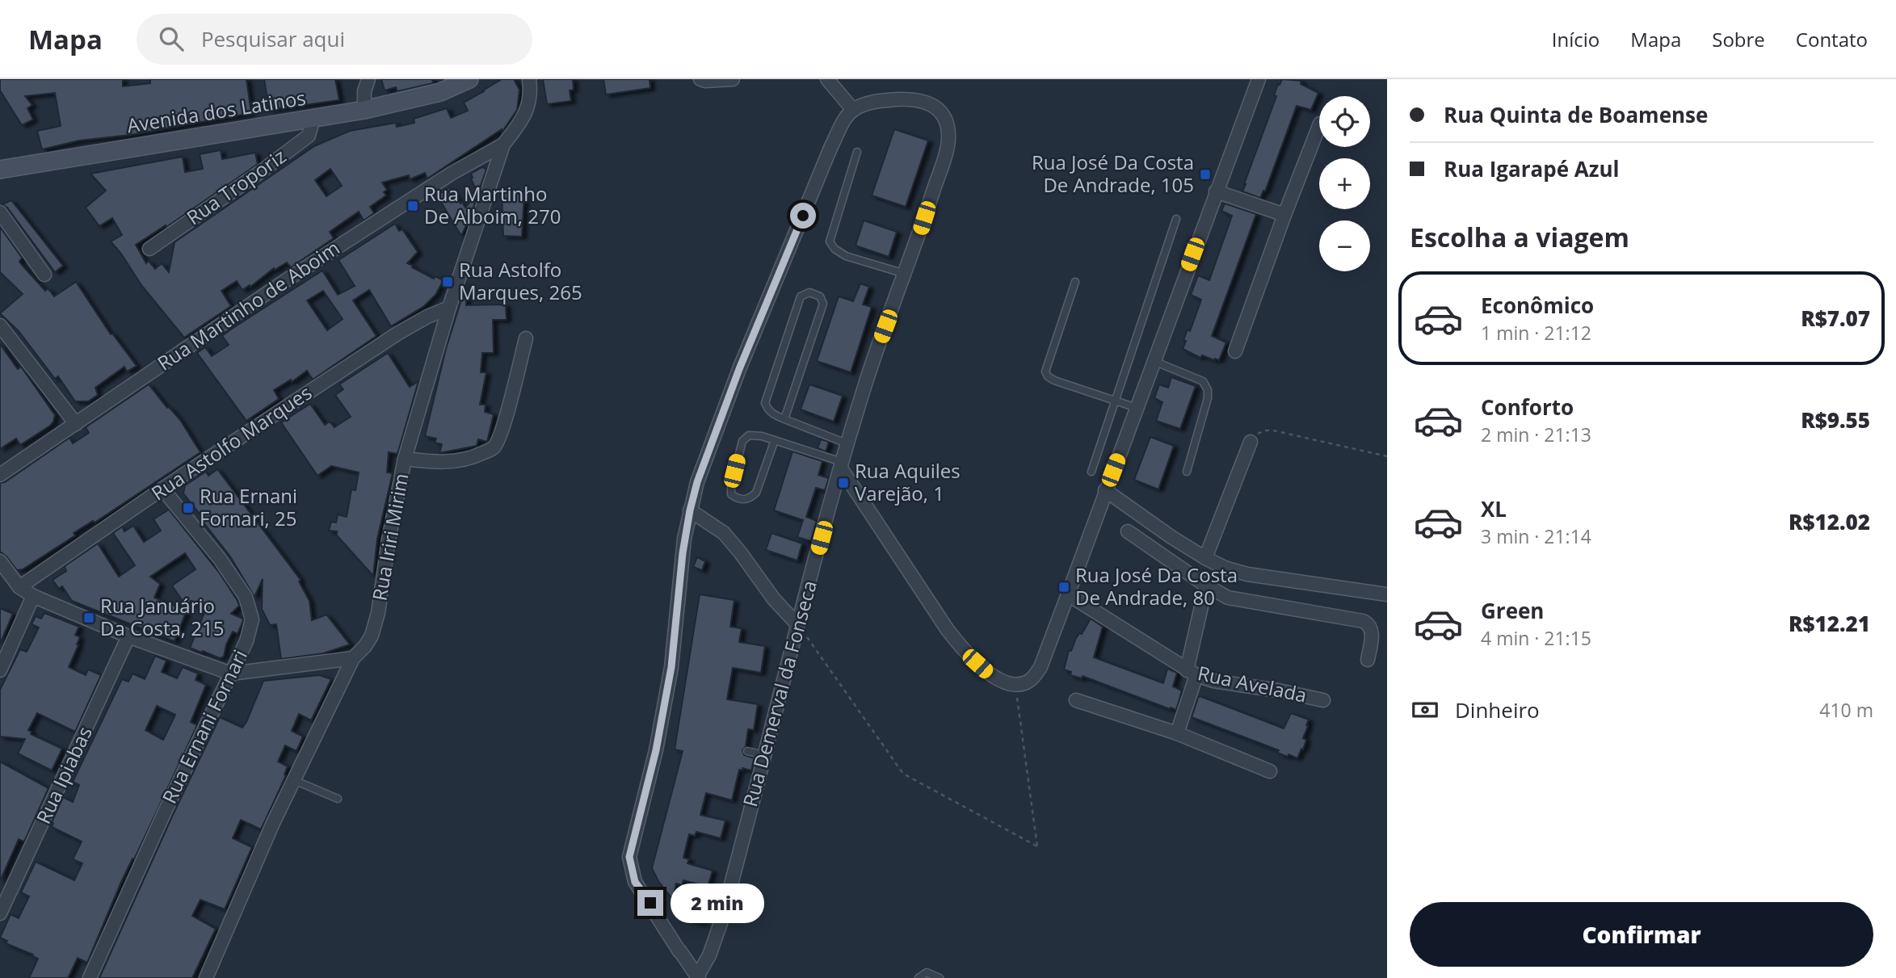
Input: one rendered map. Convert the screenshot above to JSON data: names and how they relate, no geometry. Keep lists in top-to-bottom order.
{
  "streets": {
    "main road": ["Avenida dos Latinos"],
    "street": [
      "Rua Troporiz",
      "Rua Martinho de Aboim",
      "Rua Astolfo Marques",
      "Rua Iriri Mirim",
      "Rua Avelada",
      "Rua Demerval da Fonseca",
      "Rua Ernani Fornari",
      "Rua Ipiabas"
    ]
  },
  "crossings": [
    ["Avenida dos Latinos", "Rua Troporiz"],
    ["Rua Martinho de Aboim", "Rua Iriri Mirim"],
    ["Rua Astolfo Marques", "Rua Iriri Mirim"],
    ["Rua Astolfo Marques", "Rua Ernani Fornari"]
  ],
  "places": {
    "transit": [
      "Rua José Da Costa De Andrade, 105",
      "Rua Martinho De Alboim, 270",
      "Rua Astolfo Marques, 265",
      "Rua Aquiles Varejão, 1",
      "Rua Ernani Fornari, 25",
      "Rua José Da Costa De Andrade, 80",
      "Rua Januário Da Costa, 215"
    ]
  },
  "page": {
    "header": "Mapa",
    "search": "Pesquisar aqui",
    "nav": [
      "Início",
      "Mapa",
      "Sobre",
      "Contato"
    ],
    "banner": ["Rua Quinta de Boamense", "Rua Igarapé Azul"],
    "map_buttons": ["+", "−"],
    "heading": "Escolha a viagem",
    "list": [
      {
        "name": "Econômico",
        "note": "1 min · 21:12",
        "value": "R$7.07"
      },
      {
        "name": "Conforto",
        "note": "2 min · 21:13",
        "value": "R$9.55"
      },
      {
        "name": "XL",
        "note": "3 min · 21:14",
        "value": "R$12.02"
      },
      {
        "name": "Green",
        "note": "4 min · 21:15",
        "value": "R$12.21"
      }
    ],
    "pay": ["Dinheiro", "410 m"],
    "bubble": "2 min",
    "buttons": "Confirmar"
  }
}
